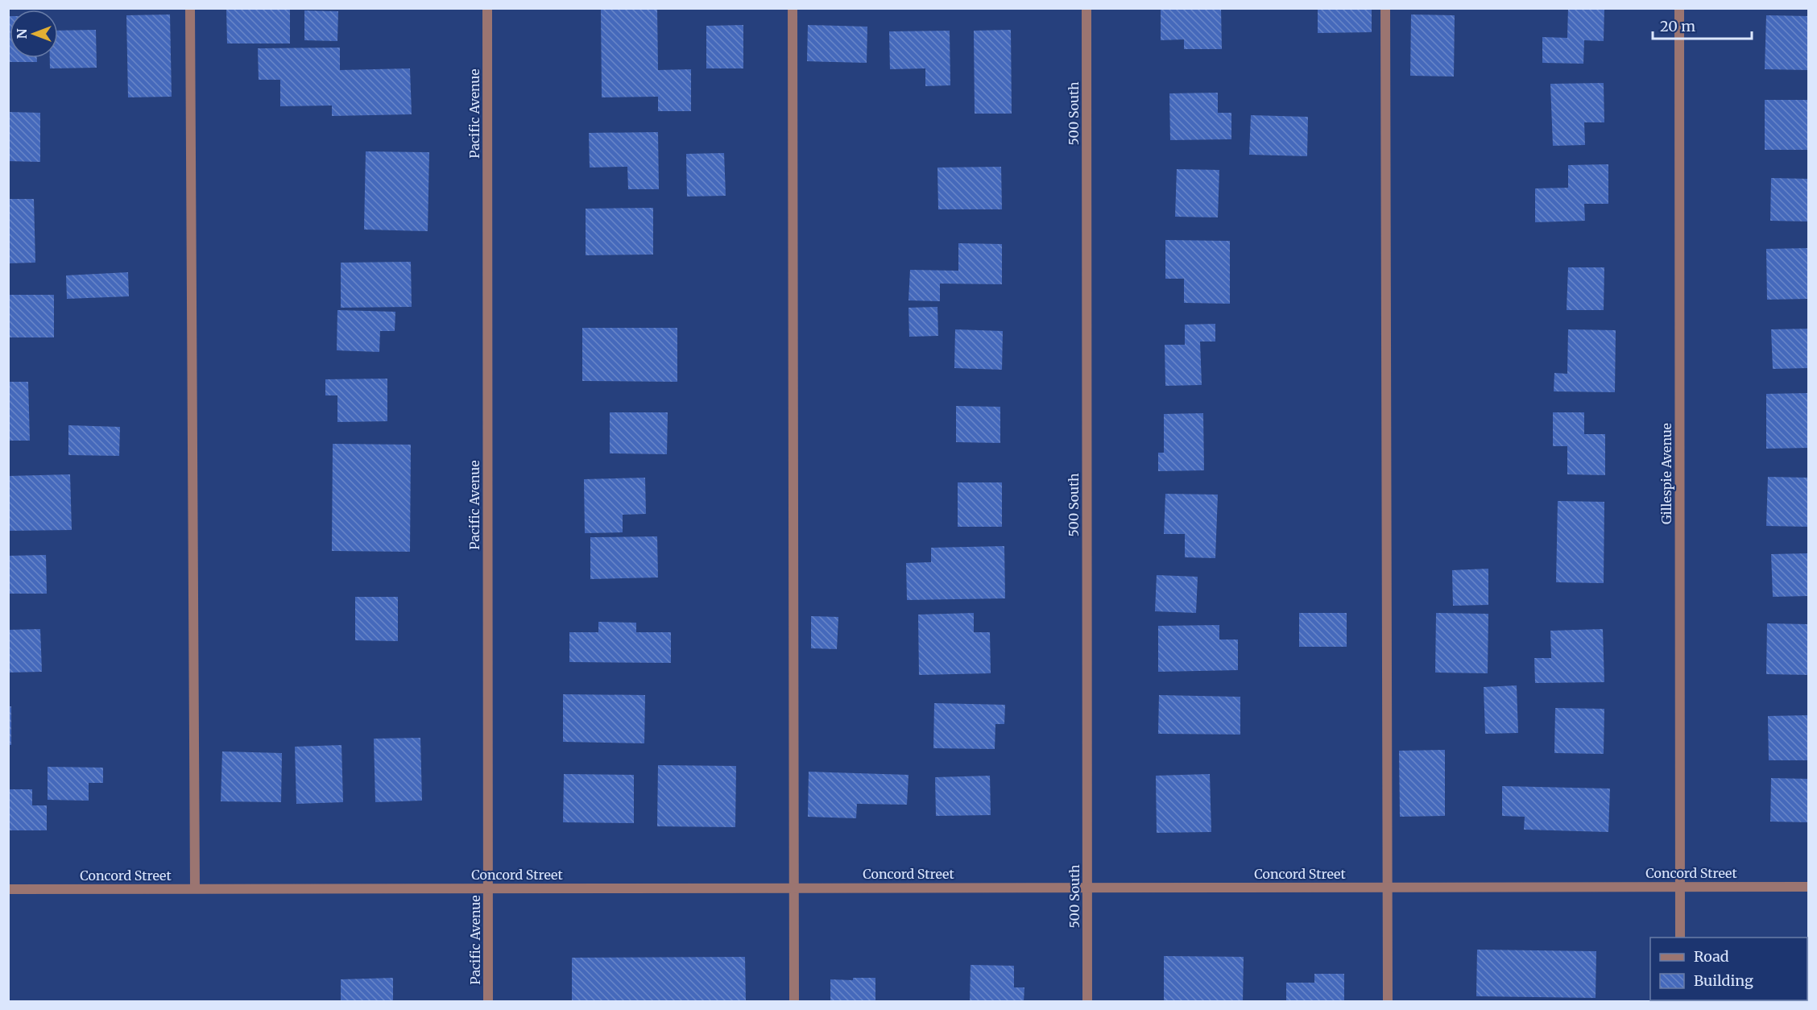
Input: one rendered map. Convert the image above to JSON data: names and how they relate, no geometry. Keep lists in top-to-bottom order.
{
  "streets": {
    "street": [
      "Pacific Avenue",
      "500 South",
      "Gillespie Avenue",
      "Concord Street"
    ]
  },
  "crossings": [
    ["Pacific Avenue", "Concord Street"],
    ["500 South", "Concord Street"],
    ["Gillespie Avenue", "Concord Street"]
  ],
  "legend": ["Road", "Building"],
  "scale_bar": "20 m",
  "north": "left"
}
